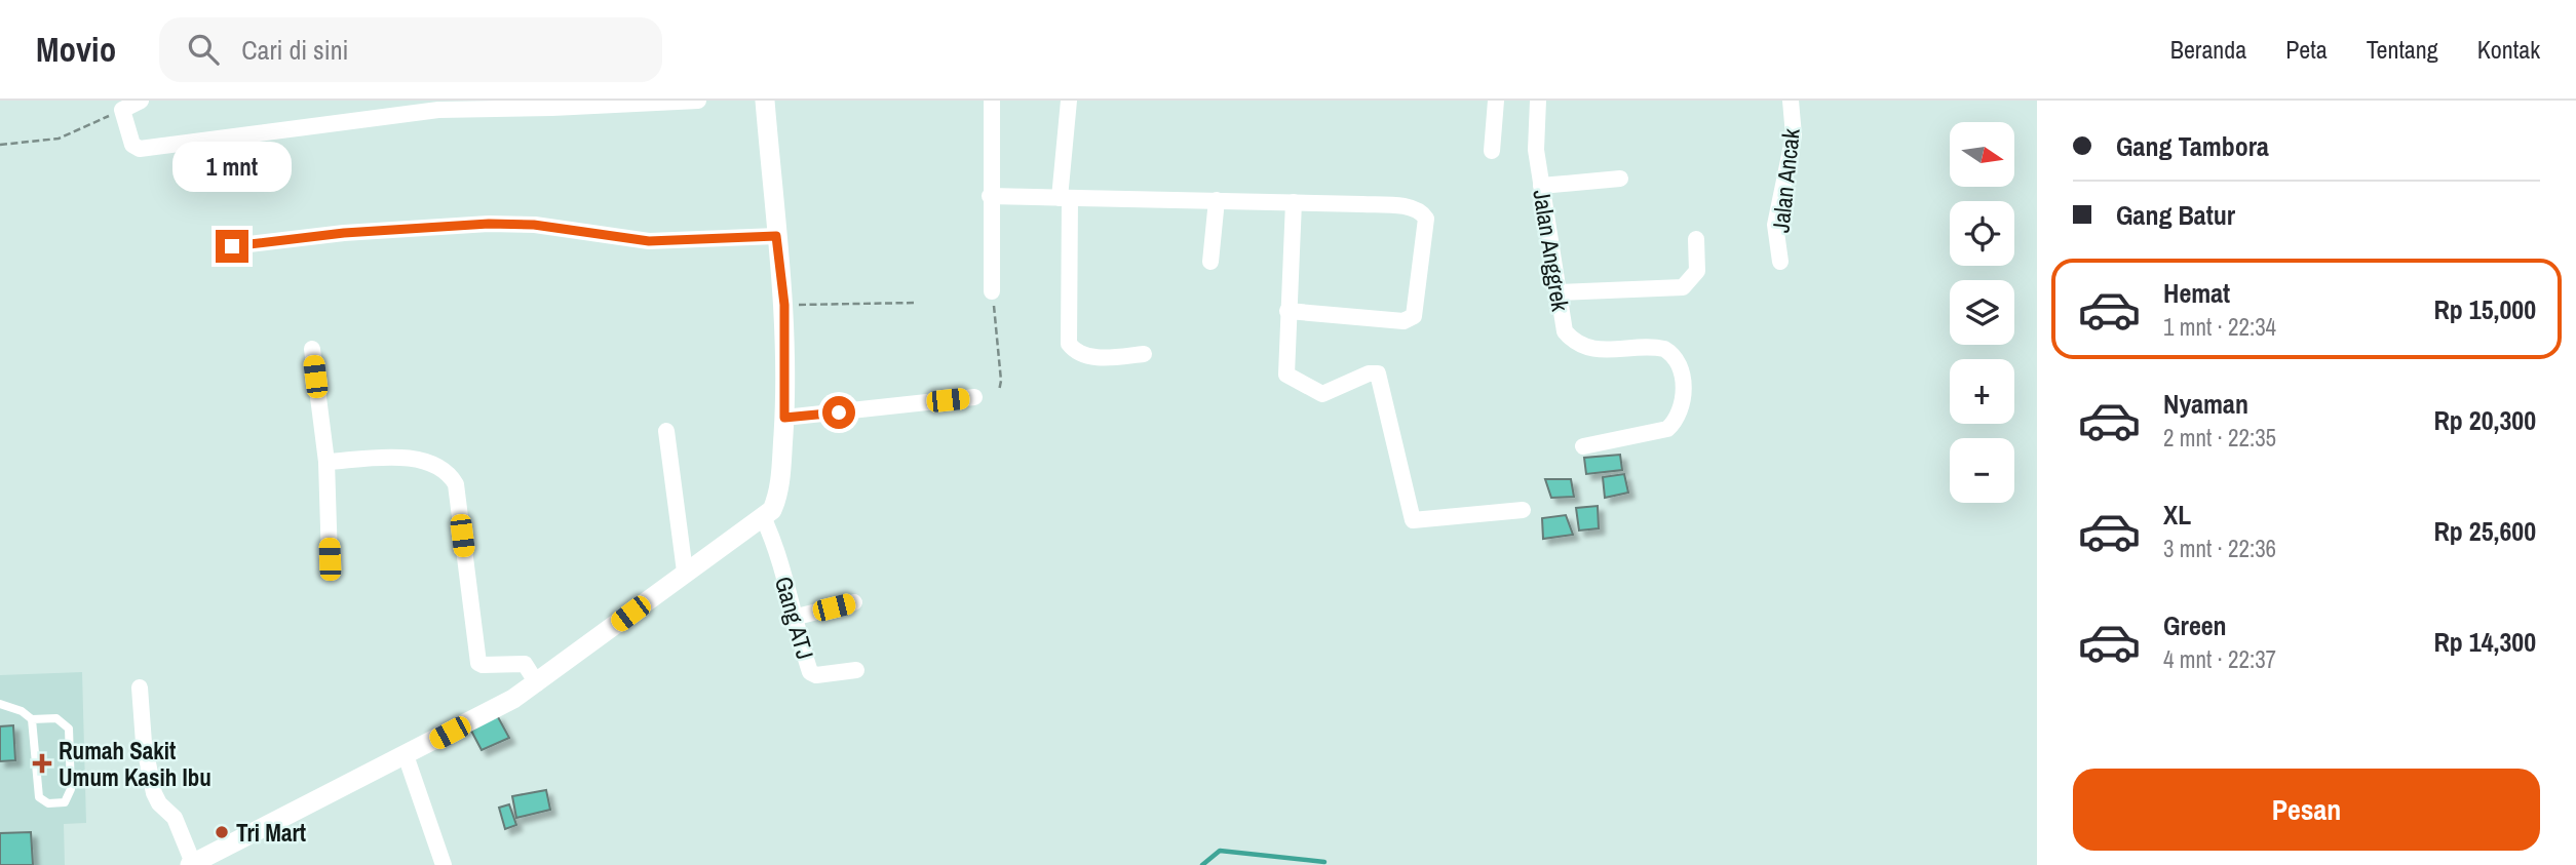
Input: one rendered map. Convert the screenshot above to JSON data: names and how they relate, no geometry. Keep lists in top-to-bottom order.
{
  "streets": {
    "street": ["Jalan Ancak", "Jalan Anggrek", "Gang ATJ"]
  },
  "places": {
    "health": ["Rumah Sakit Umum Kasih Ibu"],
    "other": ["Tri Mart"]
  },
  "north": "right",
  "page": {
    "header": "Movio",
    "search": "Cari di sini",
    "nav": [
      "Beranda",
      "Peta",
      "Tentang",
      "Kontak"
    ],
    "banner": ["Gang Tambora", "Gang Batur"],
    "map_buttons": ["+", "−"],
    "bubble": "1 mnt",
    "list": [
      {
        "name": "Hemat",
        "note": "1 mnt · 22:34",
        "value": "Rp 15,000"
      },
      {
        "name": "Nyaman",
        "note": "2 mnt · 22:35",
        "value": "Rp 20,300"
      },
      {
        "name": "XL",
        "note": "3 mnt · 22:36",
        "value": "Rp 25,600"
      },
      {
        "name": "Green",
        "note": "4 mnt · 22:37",
        "value": "Rp 14,300"
      }
    ],
    "buttons": "Pesan"
  }
}
